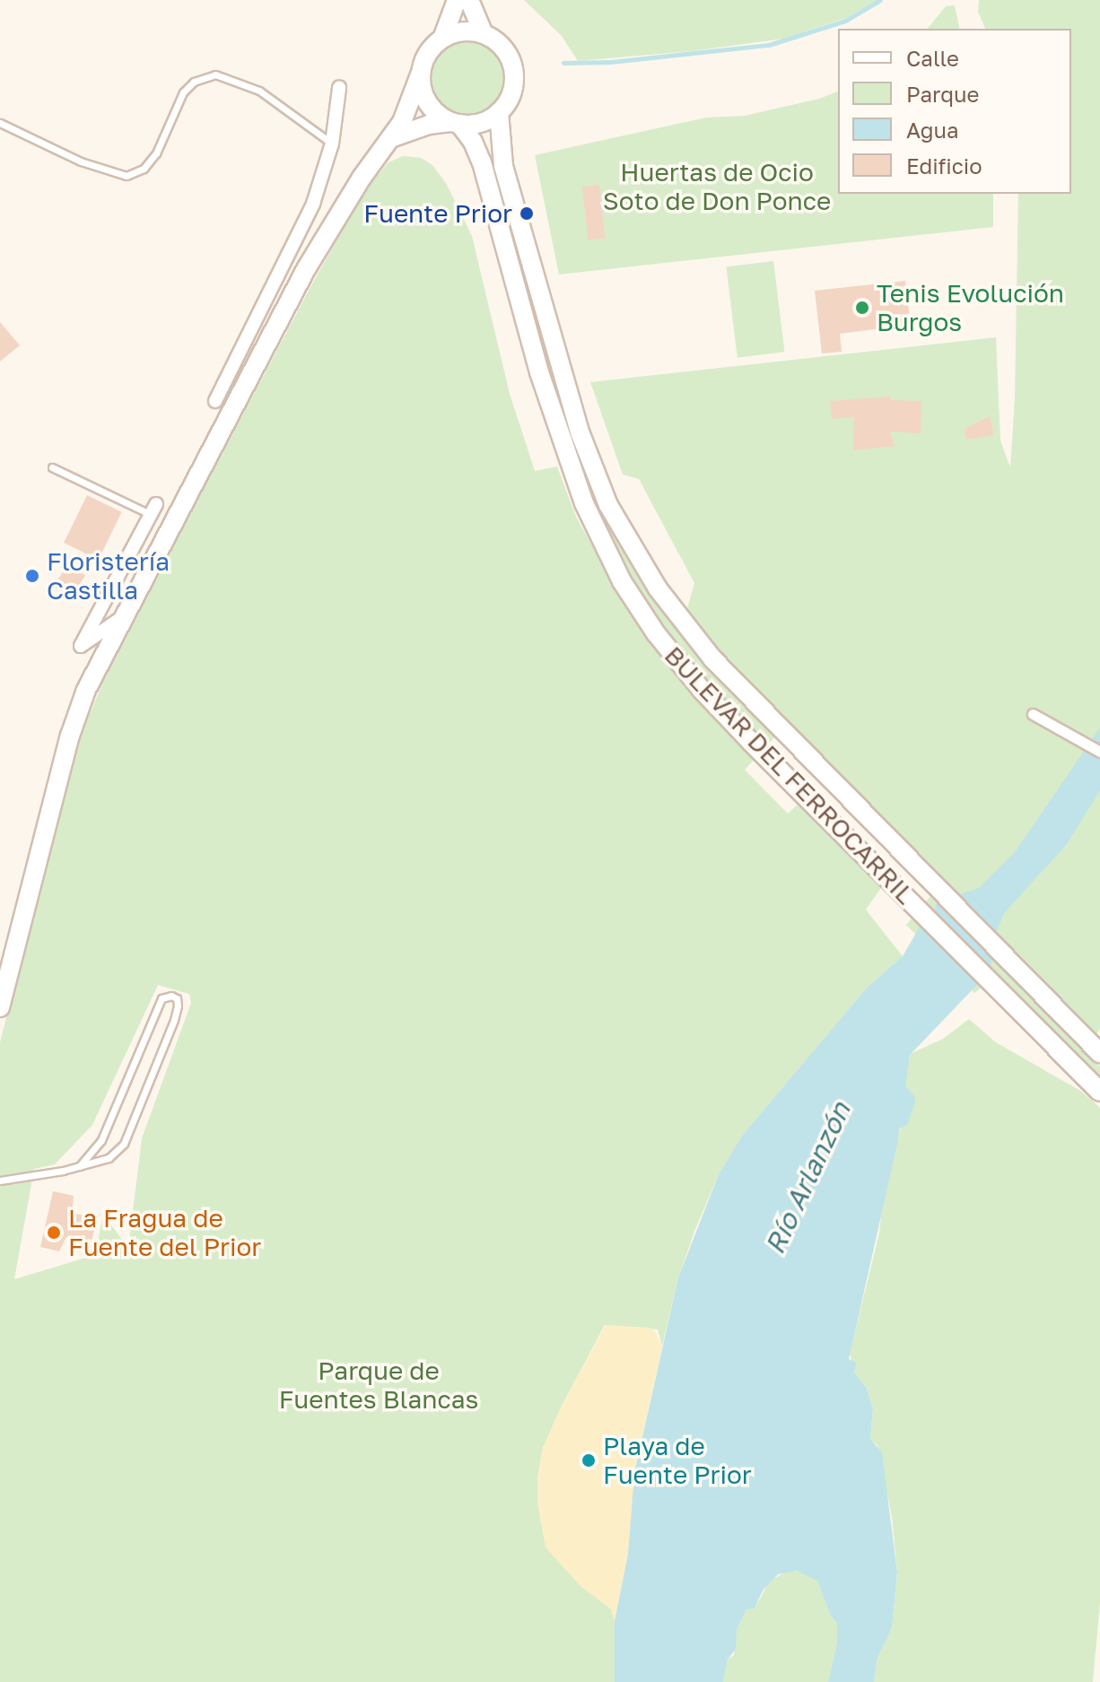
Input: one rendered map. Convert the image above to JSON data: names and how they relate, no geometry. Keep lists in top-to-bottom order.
{
  "streets": {
    "main road": ["BULEVAR DEL FERROCARRIL"]
  },
  "water": ["Río Arlanzón"],
  "parks": ["Huertas de Ocio Soto de Don Ponce", "Parque de Fuentes Blancas"],
  "places": [
    "Fuente Prior",
    "Tenis Evolución Burgos",
    "Floristería Castilla",
    "La Fragua de Fuente del Prior",
    "Playa de Fuente Prior"
  ],
  "legend": [
    "Calle",
    "Parque",
    "Agua",
    "Edificio"
  ]
}
